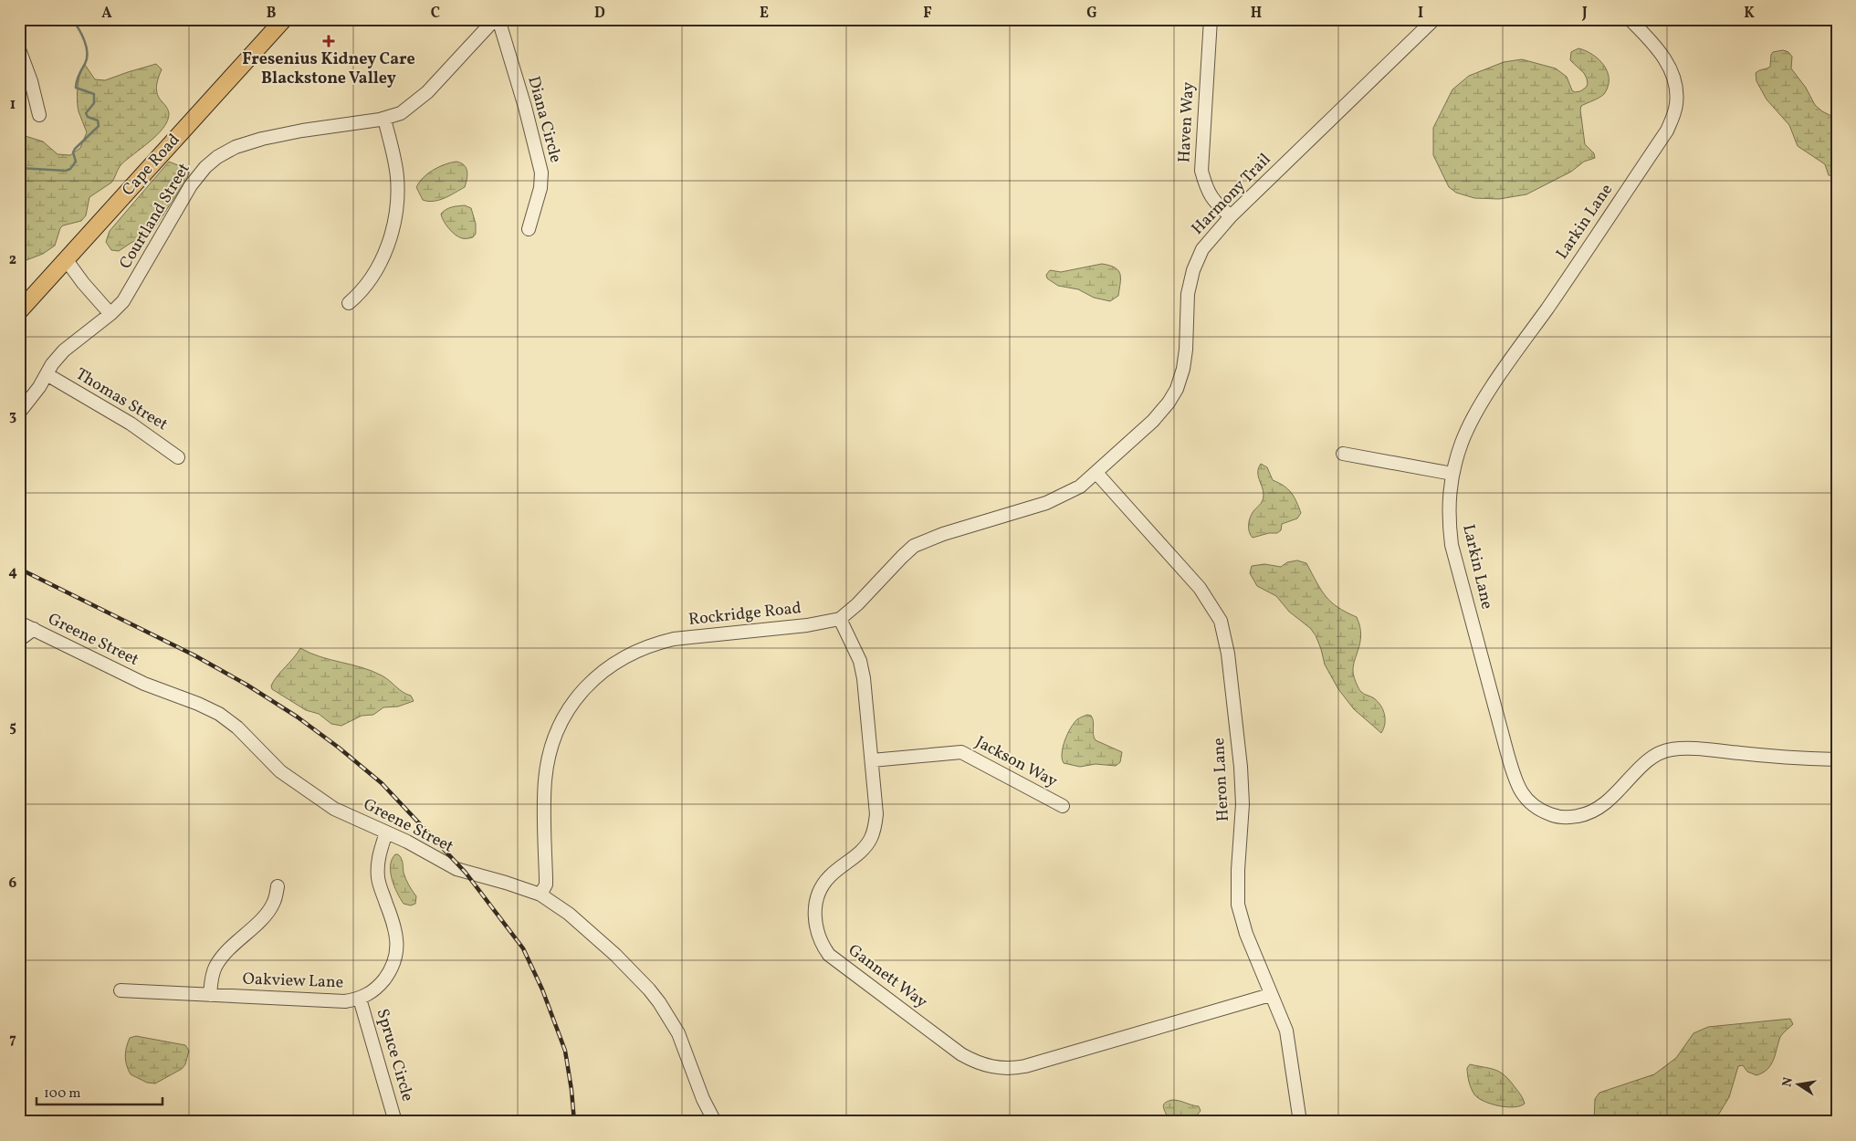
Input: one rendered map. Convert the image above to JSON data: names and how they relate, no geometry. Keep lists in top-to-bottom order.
{
  "streets": {
    "main road": ["Cape Road"],
    "street": [
      "Diana Circle",
      "Haven Way",
      "Harmony Trail",
      "Courtland Street",
      "Larkin Lane",
      "Thomas Street",
      "Rockridge Road",
      "Greene Street",
      "Jackson Way",
      "Heron Lane",
      "Gannett Way",
      "Oakview Lane",
      "Spruce Circle"
    ]
  },
  "crossings": [
    ["Haven Way", "Harmony Trail"],
    ["Harmony Trail", "Rockridge Road"],
    ["Harmony Trail", "Heron Lane"],
    ["Courtland Street", "Thomas Street"],
    ["Rockridge Road", "Greene Street"],
    ["Rockridge Road", "Heron Lane"],
    ["Rockridge Road", "Gannett Way"],
    ["Greene Street", "Oakview Lane"],
    ["Jackson Way", "Gannett Way"],
    ["Heron Lane", "Gannett Way"],
    ["Oakview Lane", "Spruce Circle"]
  ],
  "places": {
    "health": ["Fresenius Kidney Care Blackstone Valley"]
  },
  "scale_bar": "100 m",
  "north": "left",
  "grid": {
    "columns": [
      "A",
      "B",
      "C",
      "D",
      "E",
      "F",
      "G",
      "H",
      "I",
      "J",
      "K"
    ],
    "rows": [
      "1",
      "2",
      "3",
      "4",
      "5",
      "6",
      "7"
    ]
  }
}
